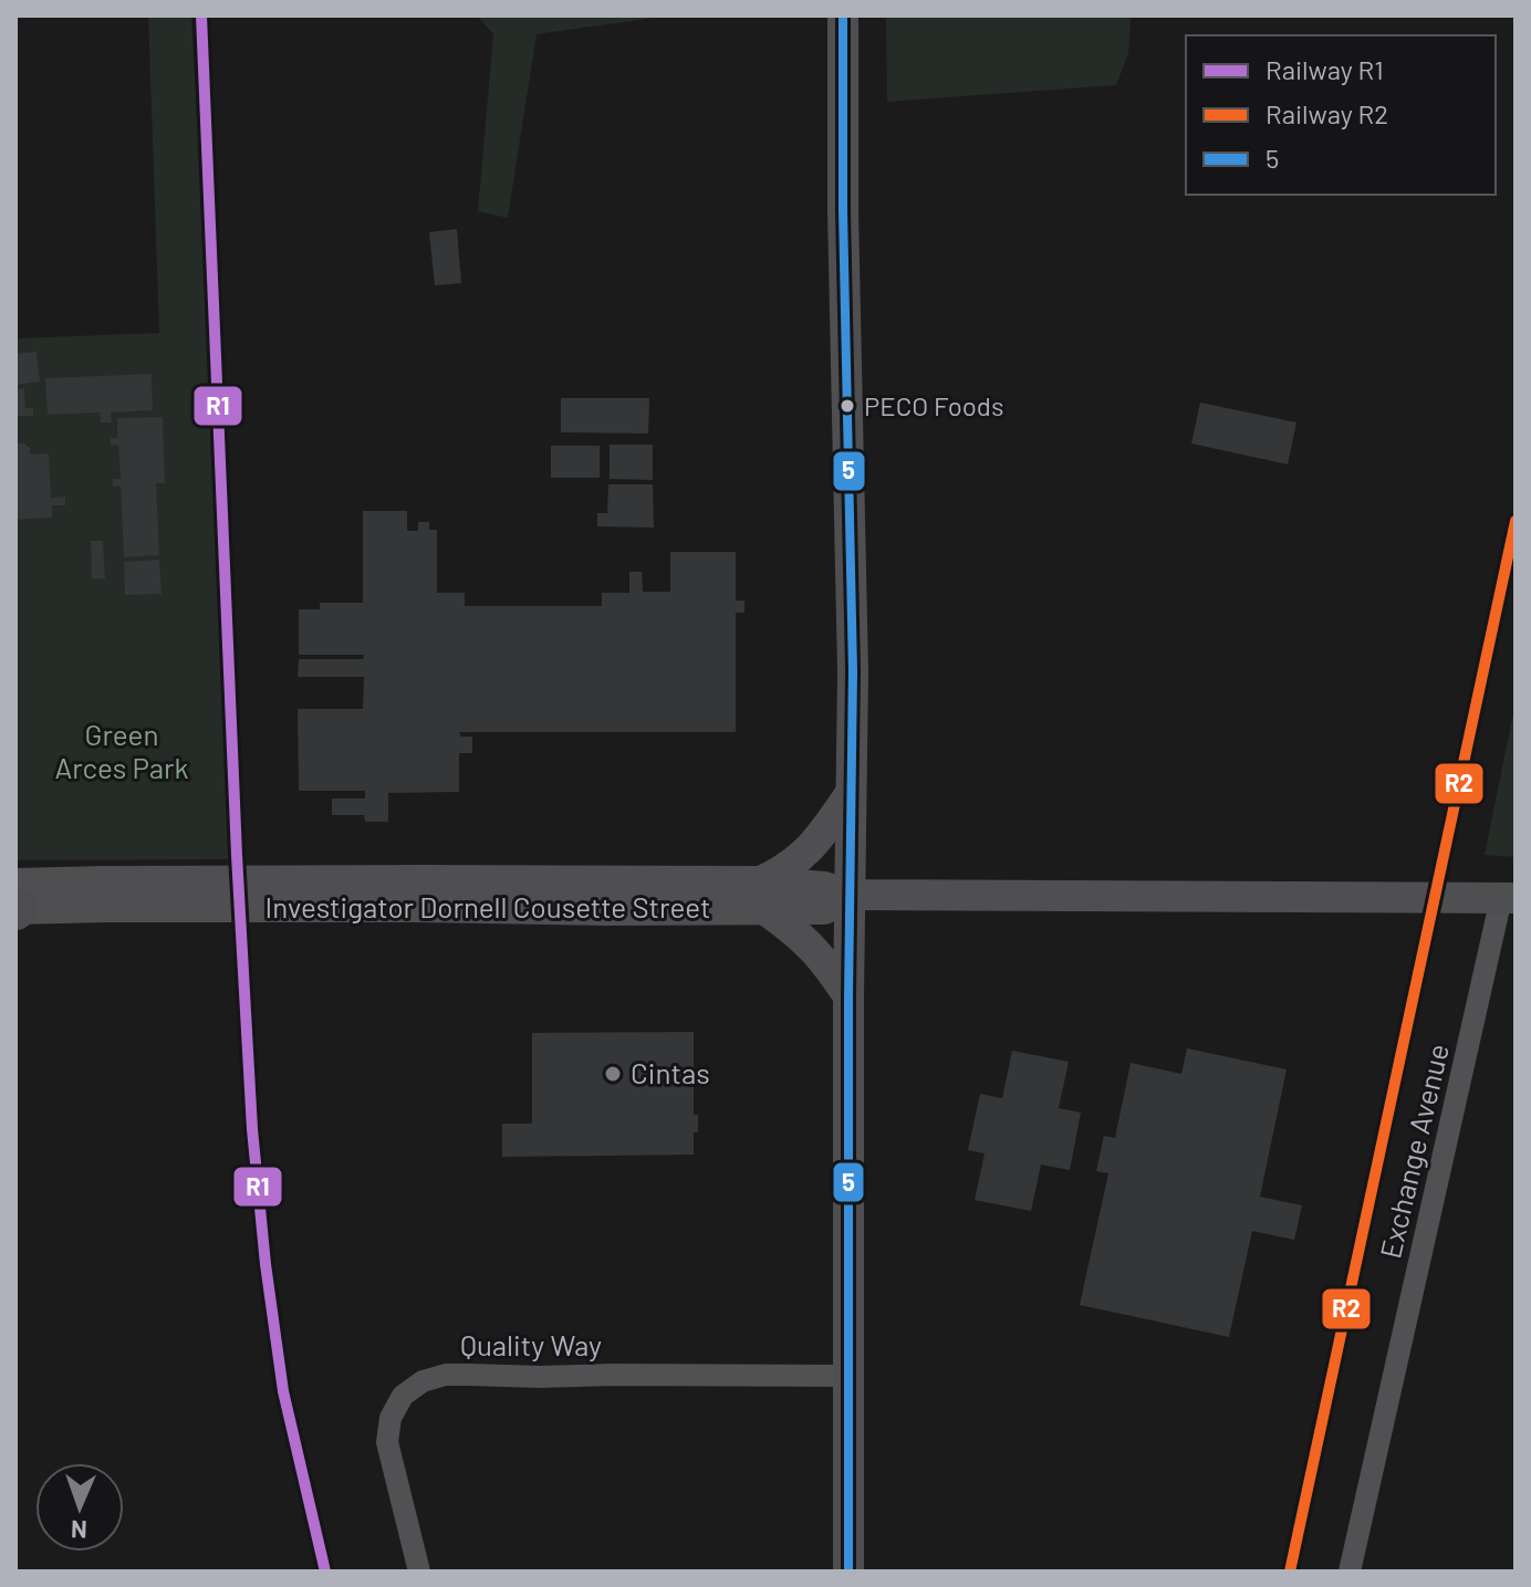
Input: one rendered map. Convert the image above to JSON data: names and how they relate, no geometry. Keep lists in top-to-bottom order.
{
  "streets": {
    "main road": ["Investigator Dornell Cousette Street"],
    "street": ["Exchange Avenue", "Quality Way"]
  },
  "crossings": [
    ["Investigator Dornell Cousette Street", "Exchange Avenue"]
  ],
  "parks": ["Green Arces Park"],
  "places": ["PECO Foods", "Cintas"],
  "lines": ["rail line R1", "transit line 5", "rail line R2"],
  "legend": ["Railway R1", "Railway R2", "5"],
  "north": "bottom"
}
